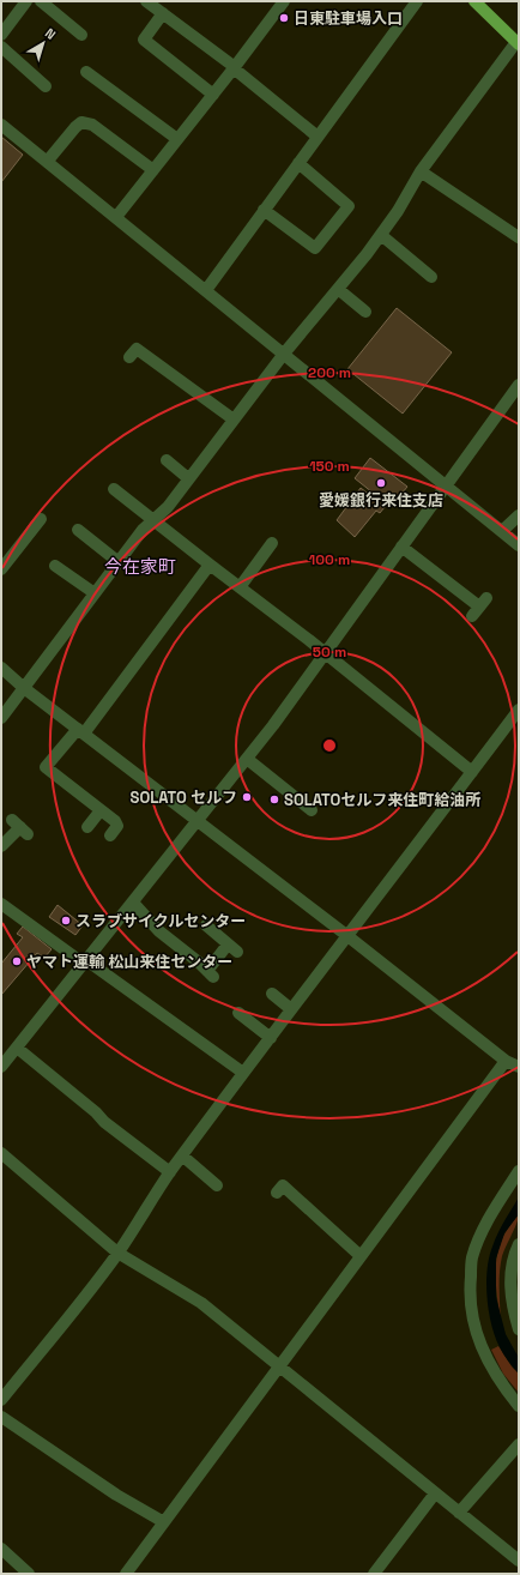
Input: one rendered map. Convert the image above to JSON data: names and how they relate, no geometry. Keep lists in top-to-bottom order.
{
  "districts": ["今在家町"],
  "places": [
    "日東駐車場入口",
    "愛媛銀行来住支店",
    "SOLATO セルフ",
    "SOLATOセルフ来住町給油所",
    "スラブサイクルセンター",
    "ヤマト運輸 松山来住センター"
  ],
  "north": "top right",
  "rings": [
    "200 m",
    "150 m",
    "100 m",
    "50 m"
  ]
}
